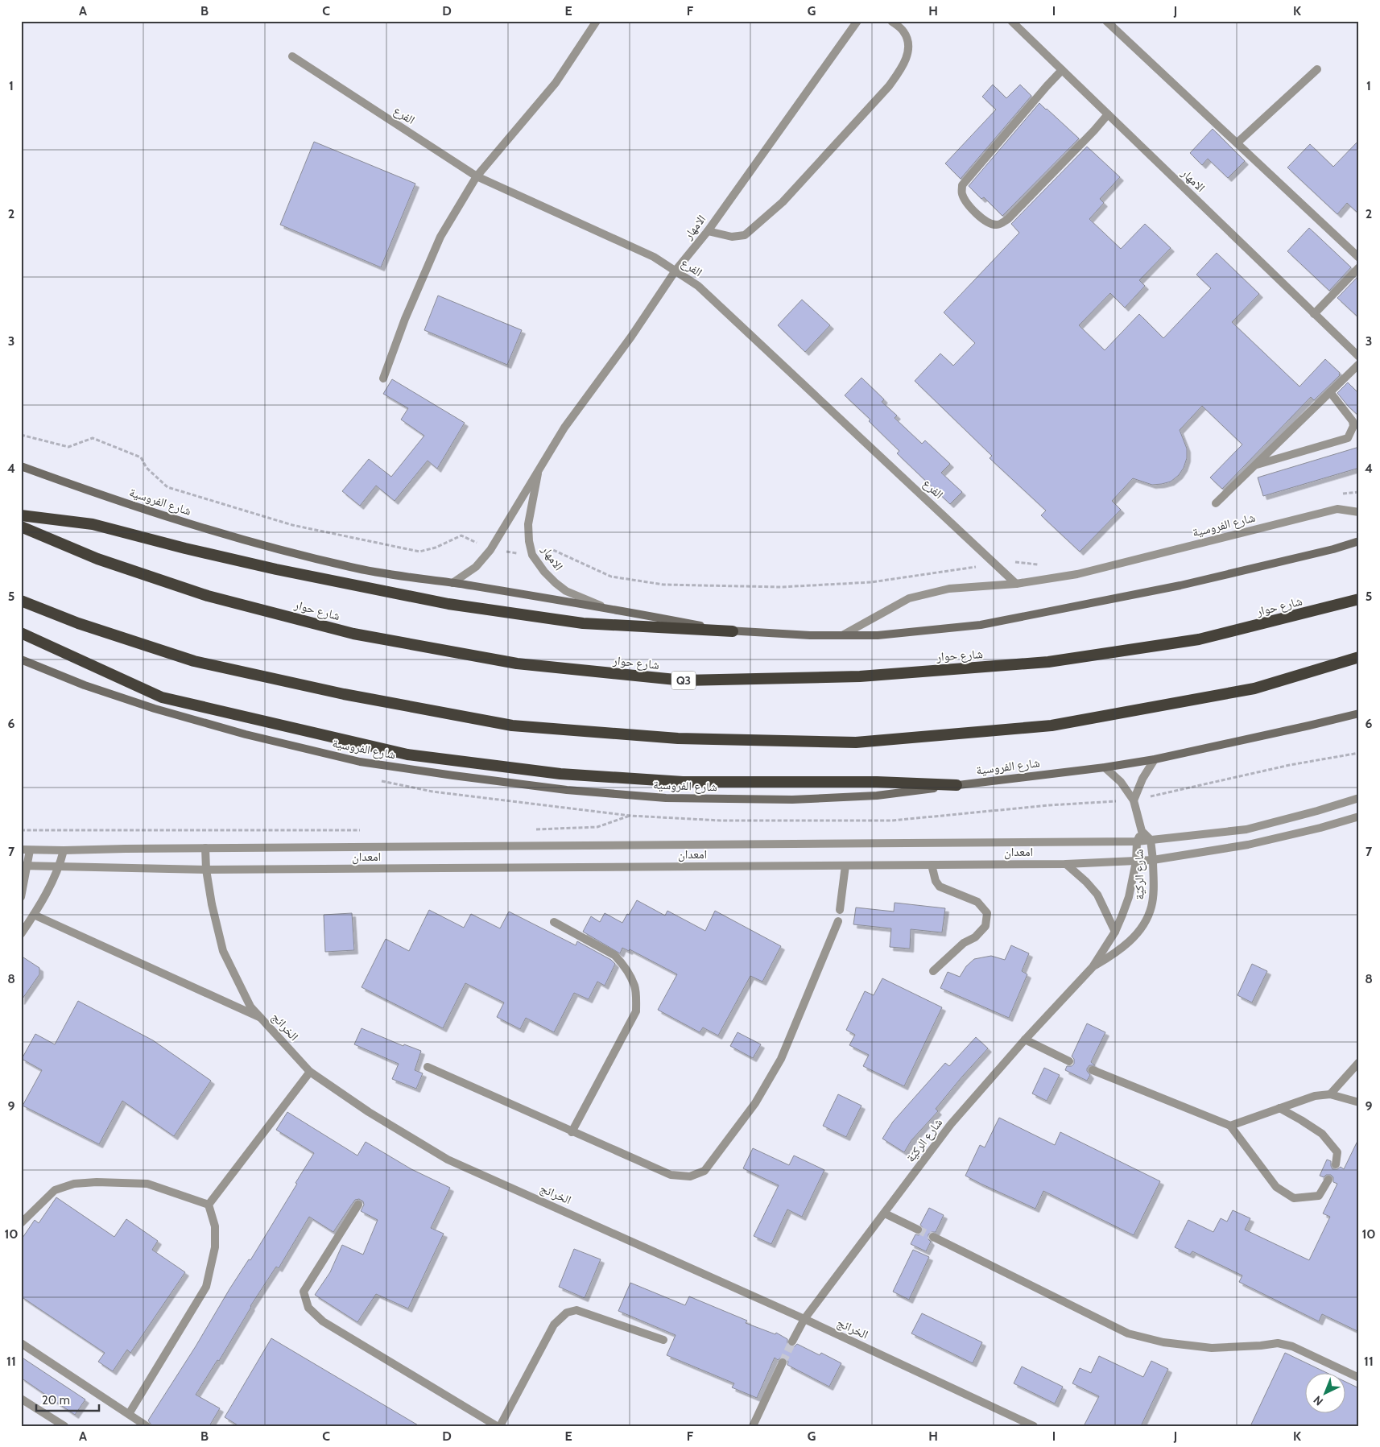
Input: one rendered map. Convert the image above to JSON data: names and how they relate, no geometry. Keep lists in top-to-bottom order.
{
  "streets": {
    "highway": ["شارع حوار", "Q3"],
    "main road": ["شارع الفروسية"],
    "street": [
      "الفرع",
      "الامهار",
      "امعدان",
      "شارع الركيّة",
      "الخرائج"
    ]
  },
  "crossings": [
    ["الفرع", "الامهار"],
    ["الفرع", "شارع الفروسية"],
    ["الامهار", "شارع الفروسية"],
    ["امعدان", "شارع الركيّة"],
    ["امعدان", "الخرائج"],
    ["شارع الركيّة", "الخرائج"]
  ],
  "scale_bar": "20 m",
  "north": "bottom left",
  "grid": {
    "columns": [
      "A",
      "B",
      "C",
      "D",
      "E",
      "F",
      "G",
      "H",
      "I",
      "J",
      "K"
    ],
    "rows": [
      "1",
      "2",
      "3",
      "4",
      "5",
      "6",
      "7",
      "8",
      "9",
      "10",
      "11"
    ]
  }
}
